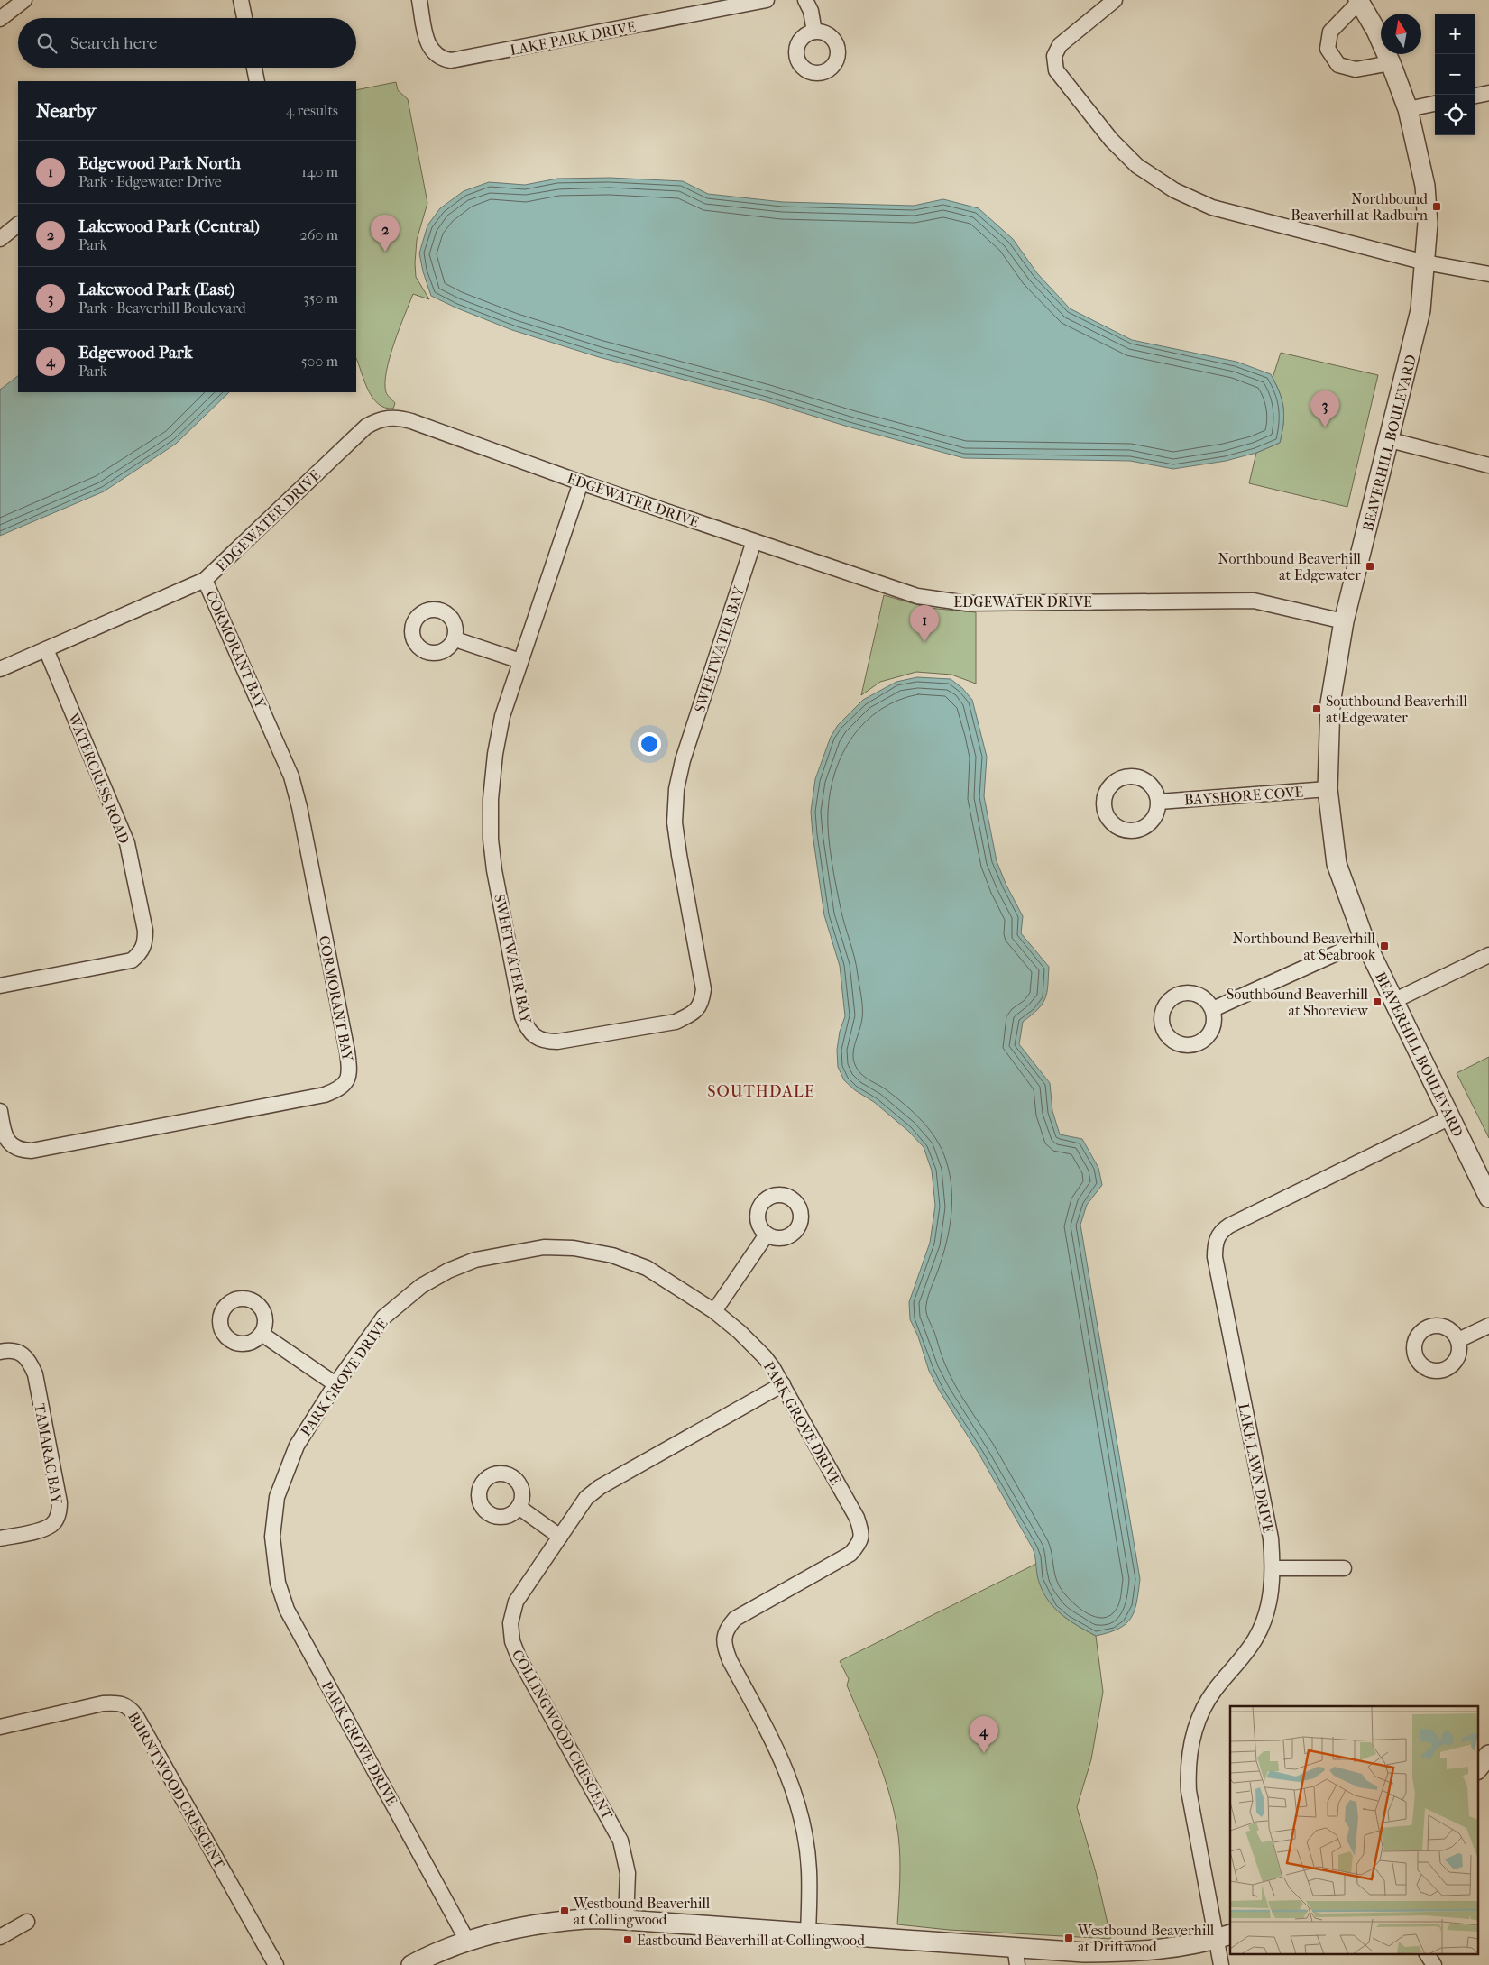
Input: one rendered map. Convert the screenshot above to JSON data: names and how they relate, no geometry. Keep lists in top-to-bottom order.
{
  "streets": {
    "street": [
      "LAKE PARK DRIVE",
      "BEAVERHILL BOULEVARD",
      "EDGEWATER DRIVE",
      "CORMORANT BAY",
      "SWEETWATER BAY",
      "WATERCRESS ROAD",
      "BAYSHORE COVE",
      "PARK GROVE DRIVE",
      "TAMARAC BAY",
      "LAKE LAWN DRIVE",
      "COLLINGWOOD CRESCENT",
      "BURNTWOOD CRESCENT"
    ]
  },
  "crossings": [
    ["BEAVERHILL BOULEVARD", "EDGEWATER DRIVE"],
    ["BEAVERHILL BOULEVARD", "BAYSHORE COVE"],
    ["BEAVERHILL BOULEVARD", "LAKE LAWN DRIVE"],
    ["EDGEWATER DRIVE", "CORMORANT BAY"],
    ["EDGEWATER DRIVE", "SWEETWATER BAY"],
    ["EDGEWATER DRIVE", "WATERCRESS ROAD"],
    ["PARK GROVE DRIVE", "COLLINGWOOD CRESCENT"]
  ],
  "districts": ["SOUTHDALE"],
  "places": {
    "transit": [
      "Northbound Beaverhill at Radburn",
      "Northbound Beaverhill at Edgewater",
      "Southbound Beaverhill at Edgewater",
      "Northbound Beaverhill at Seabrook",
      "Southbound Beaverhill at Shoreview",
      "Westbound Beaverhill at Collingwood",
      "Westbound Beaverhill at Driftwood",
      "Eastbound Beaverhill at Collingwood"
    ]
  },
  "north": "top",
  "page": {
    "map_buttons": ["+", "−"],
    "search": "Search here",
    "heading": ["Nearby", "4 results"],
    "list": [
      {
        "mark": "1",
        "name": "Edgewood Park North",
        "note": "Park · Edgewater Drive",
        "value": "140 m"
      },
      {
        "mark": "2",
        "name": "Lakewood Park (Central)",
        "note": "Park",
        "value": "260 m"
      },
      {
        "mark": "3",
        "name": "Lakewood Park (East)",
        "note": "Park · Beaverhill Boulevard",
        "value": "350 m"
      },
      {
        "mark": "4",
        "name": "Edgewood Park",
        "note": "Park",
        "value": "500 m"
      }
    ],
    "pins": [
      "2",
      "3",
      "1",
      "4"
    ]
  }
}
